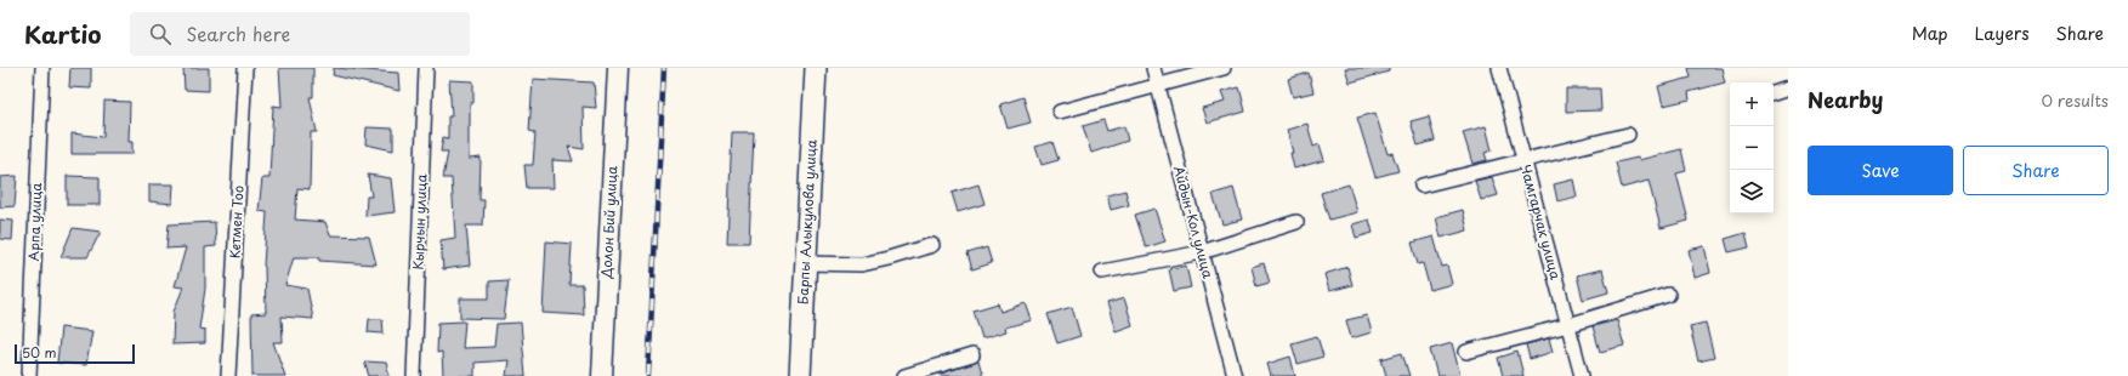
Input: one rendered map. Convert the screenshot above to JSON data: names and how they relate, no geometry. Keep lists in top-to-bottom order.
{
  "streets": {
    "main road": ["Барпы Алыкулова улица"],
    "street": [
      "Арпа улица",
      "Кетмен Тоо",
      "Кырчын улица",
      "Долон Бий улица",
      "Айдын-Кол улица",
      "Чамгарчак улица"
    ]
  },
  "scale_bar": "50 m",
  "page": {
    "header": "Kartio",
    "search": "Search here",
    "nav": ["Map", "Layers", "Share"],
    "heading": ["Nearby", "0 results"],
    "map_buttons": ["+", "−"],
    "buttons": ["Save", "Share"],
    "scale": "50 m"
  }
}
